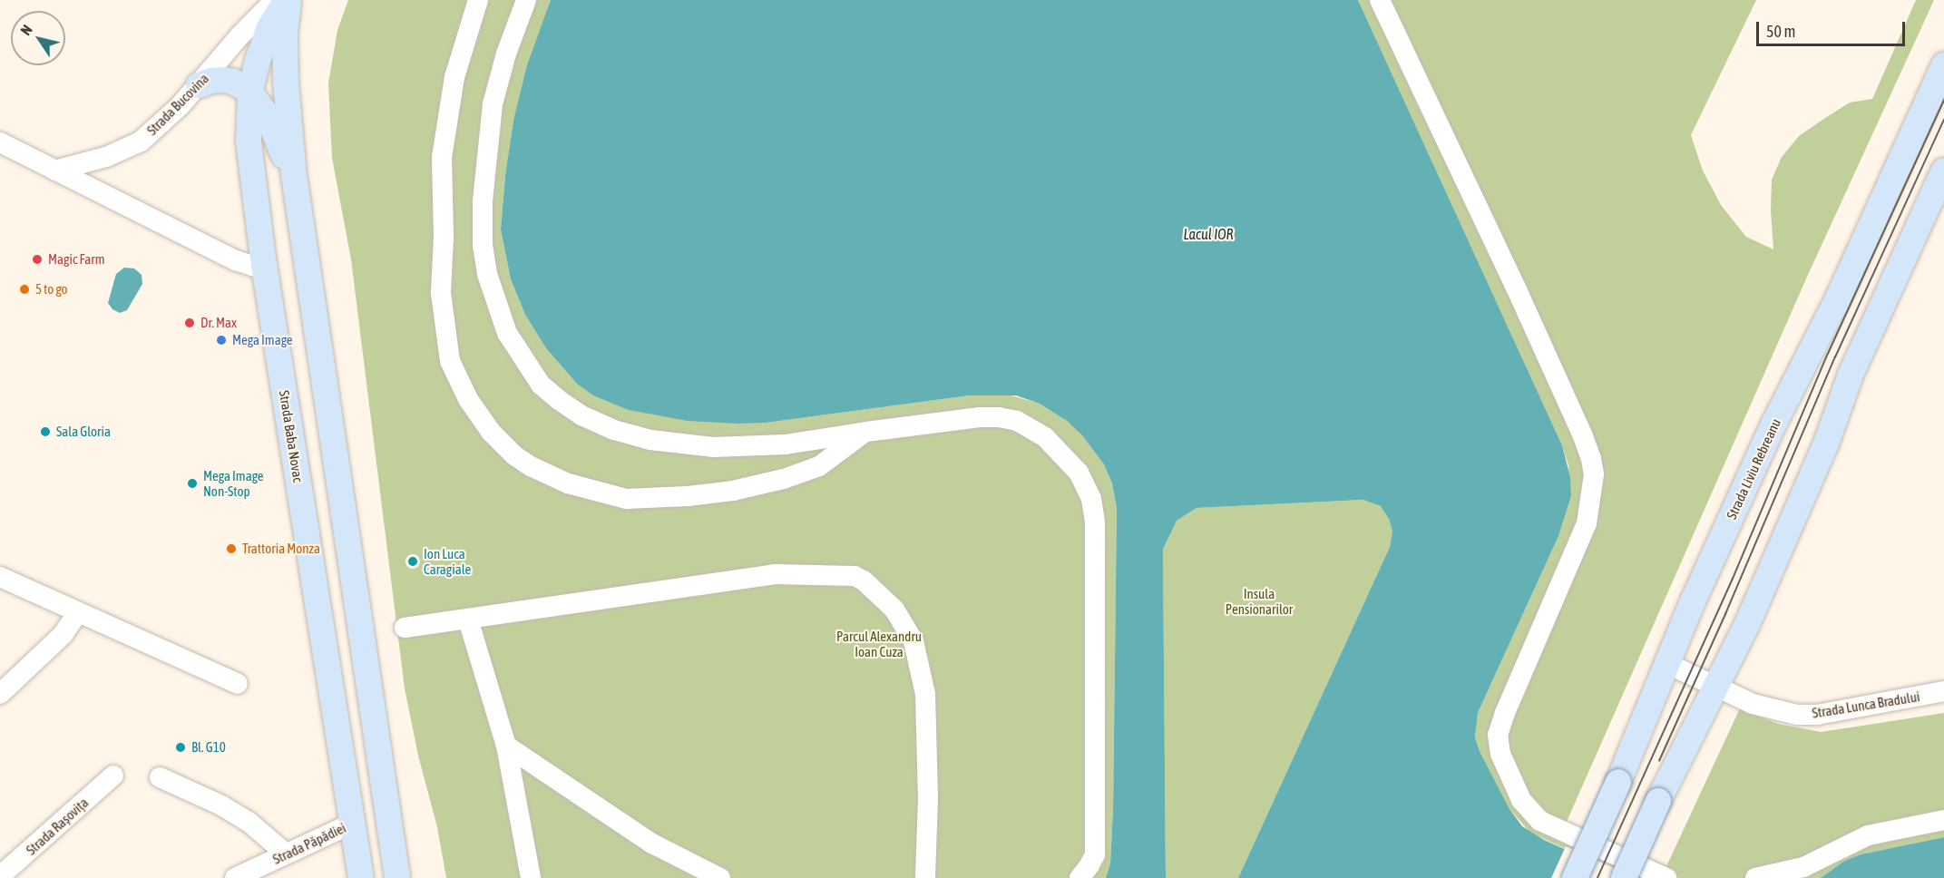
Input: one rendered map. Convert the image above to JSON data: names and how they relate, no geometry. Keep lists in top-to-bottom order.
{
  "streets": {
    "main road": ["Strada Baba Novac", "Strada Liviu Rebreanu"],
    "street": [
      "Strada Bucovina",
      "Strada Lunca Bradului",
      "Strada Rașovița",
      "Strada Păpădiei"
    ]
  },
  "crossings": [
    ["Strada Baba Novac", "Strada Păpădiei"],
    ["Strada Liviu Rebreanu", "Strada Lunca Bradului"]
  ],
  "water": ["Lacul IOR"],
  "parks": ["Insula Pensionarilor", "Parcul Alexandru Ioan Cuza"],
  "places": [
    "Magic Farm",
    "5 to go",
    "Dr. Max",
    "Mega Image",
    "Sala Gloria",
    "Mega Image Non-Stop",
    "Trattoria Monza",
    "Ion Luca Caragiale",
    "Bl. G10"
  ],
  "scale_bar": "50 m",
  "north": "top left"
}
